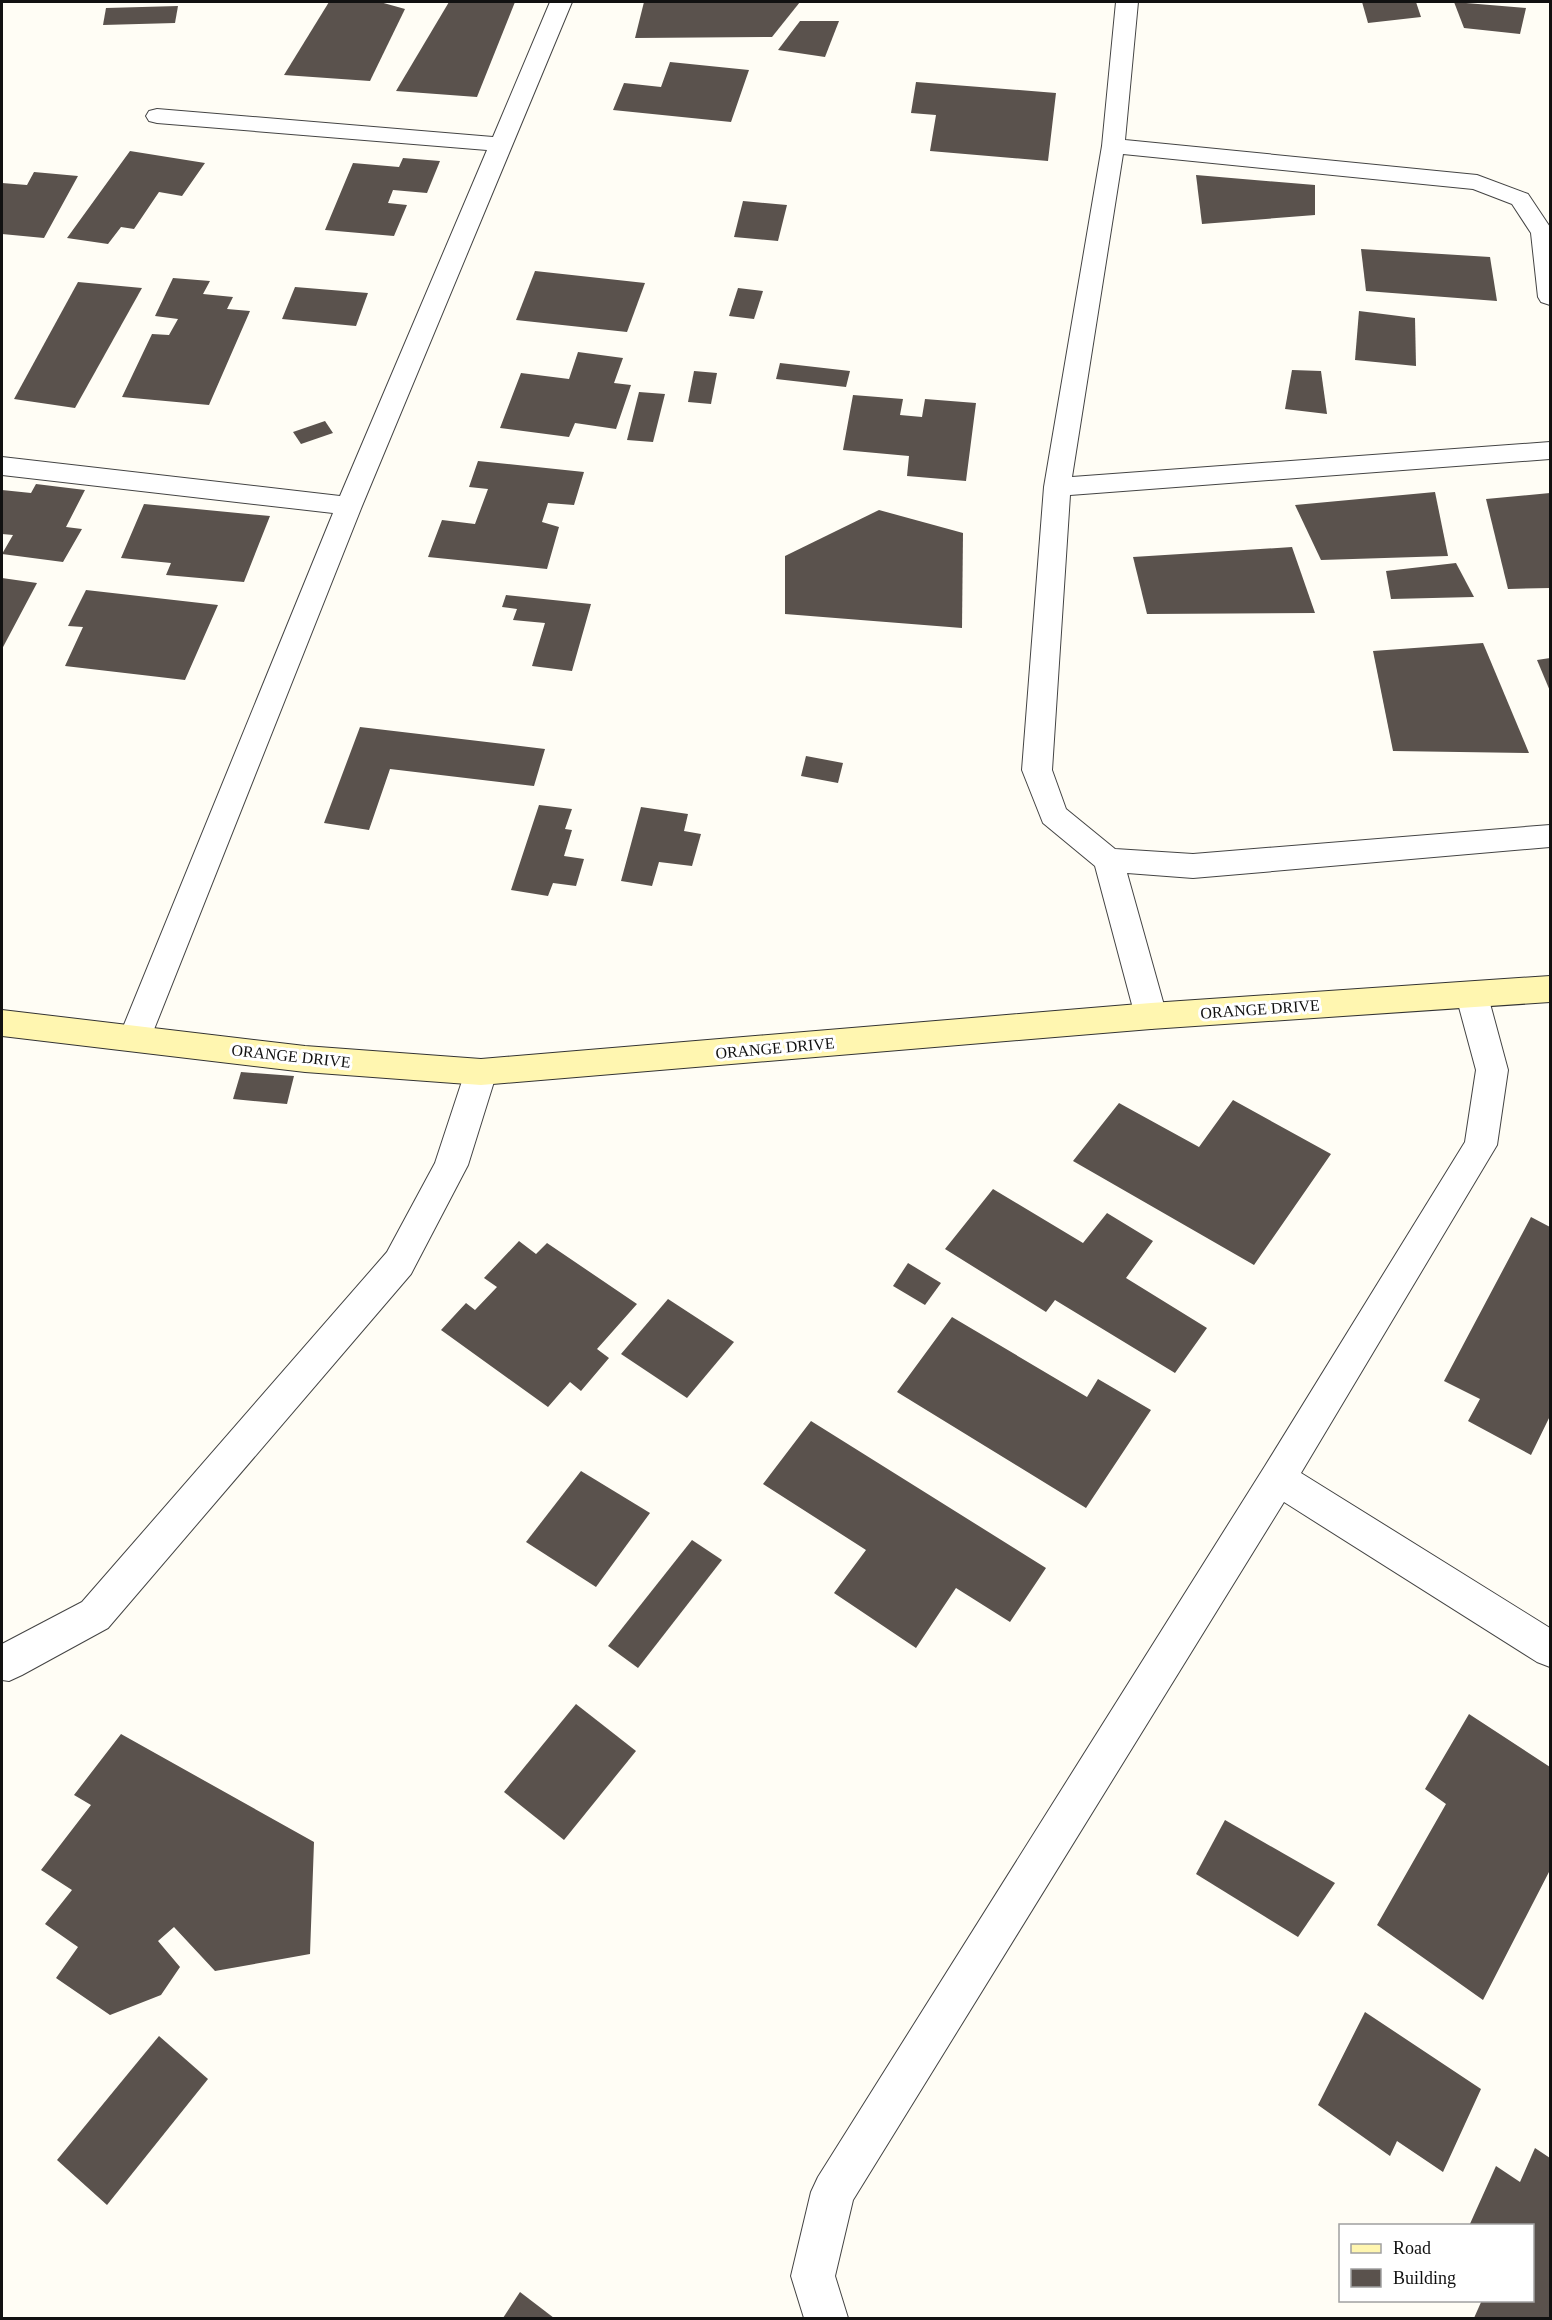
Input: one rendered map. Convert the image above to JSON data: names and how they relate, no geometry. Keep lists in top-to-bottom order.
{
  "streets": {
    "street": ["ORANGE DRIVE"]
  },
  "legend": ["Road", "Building"]
}
